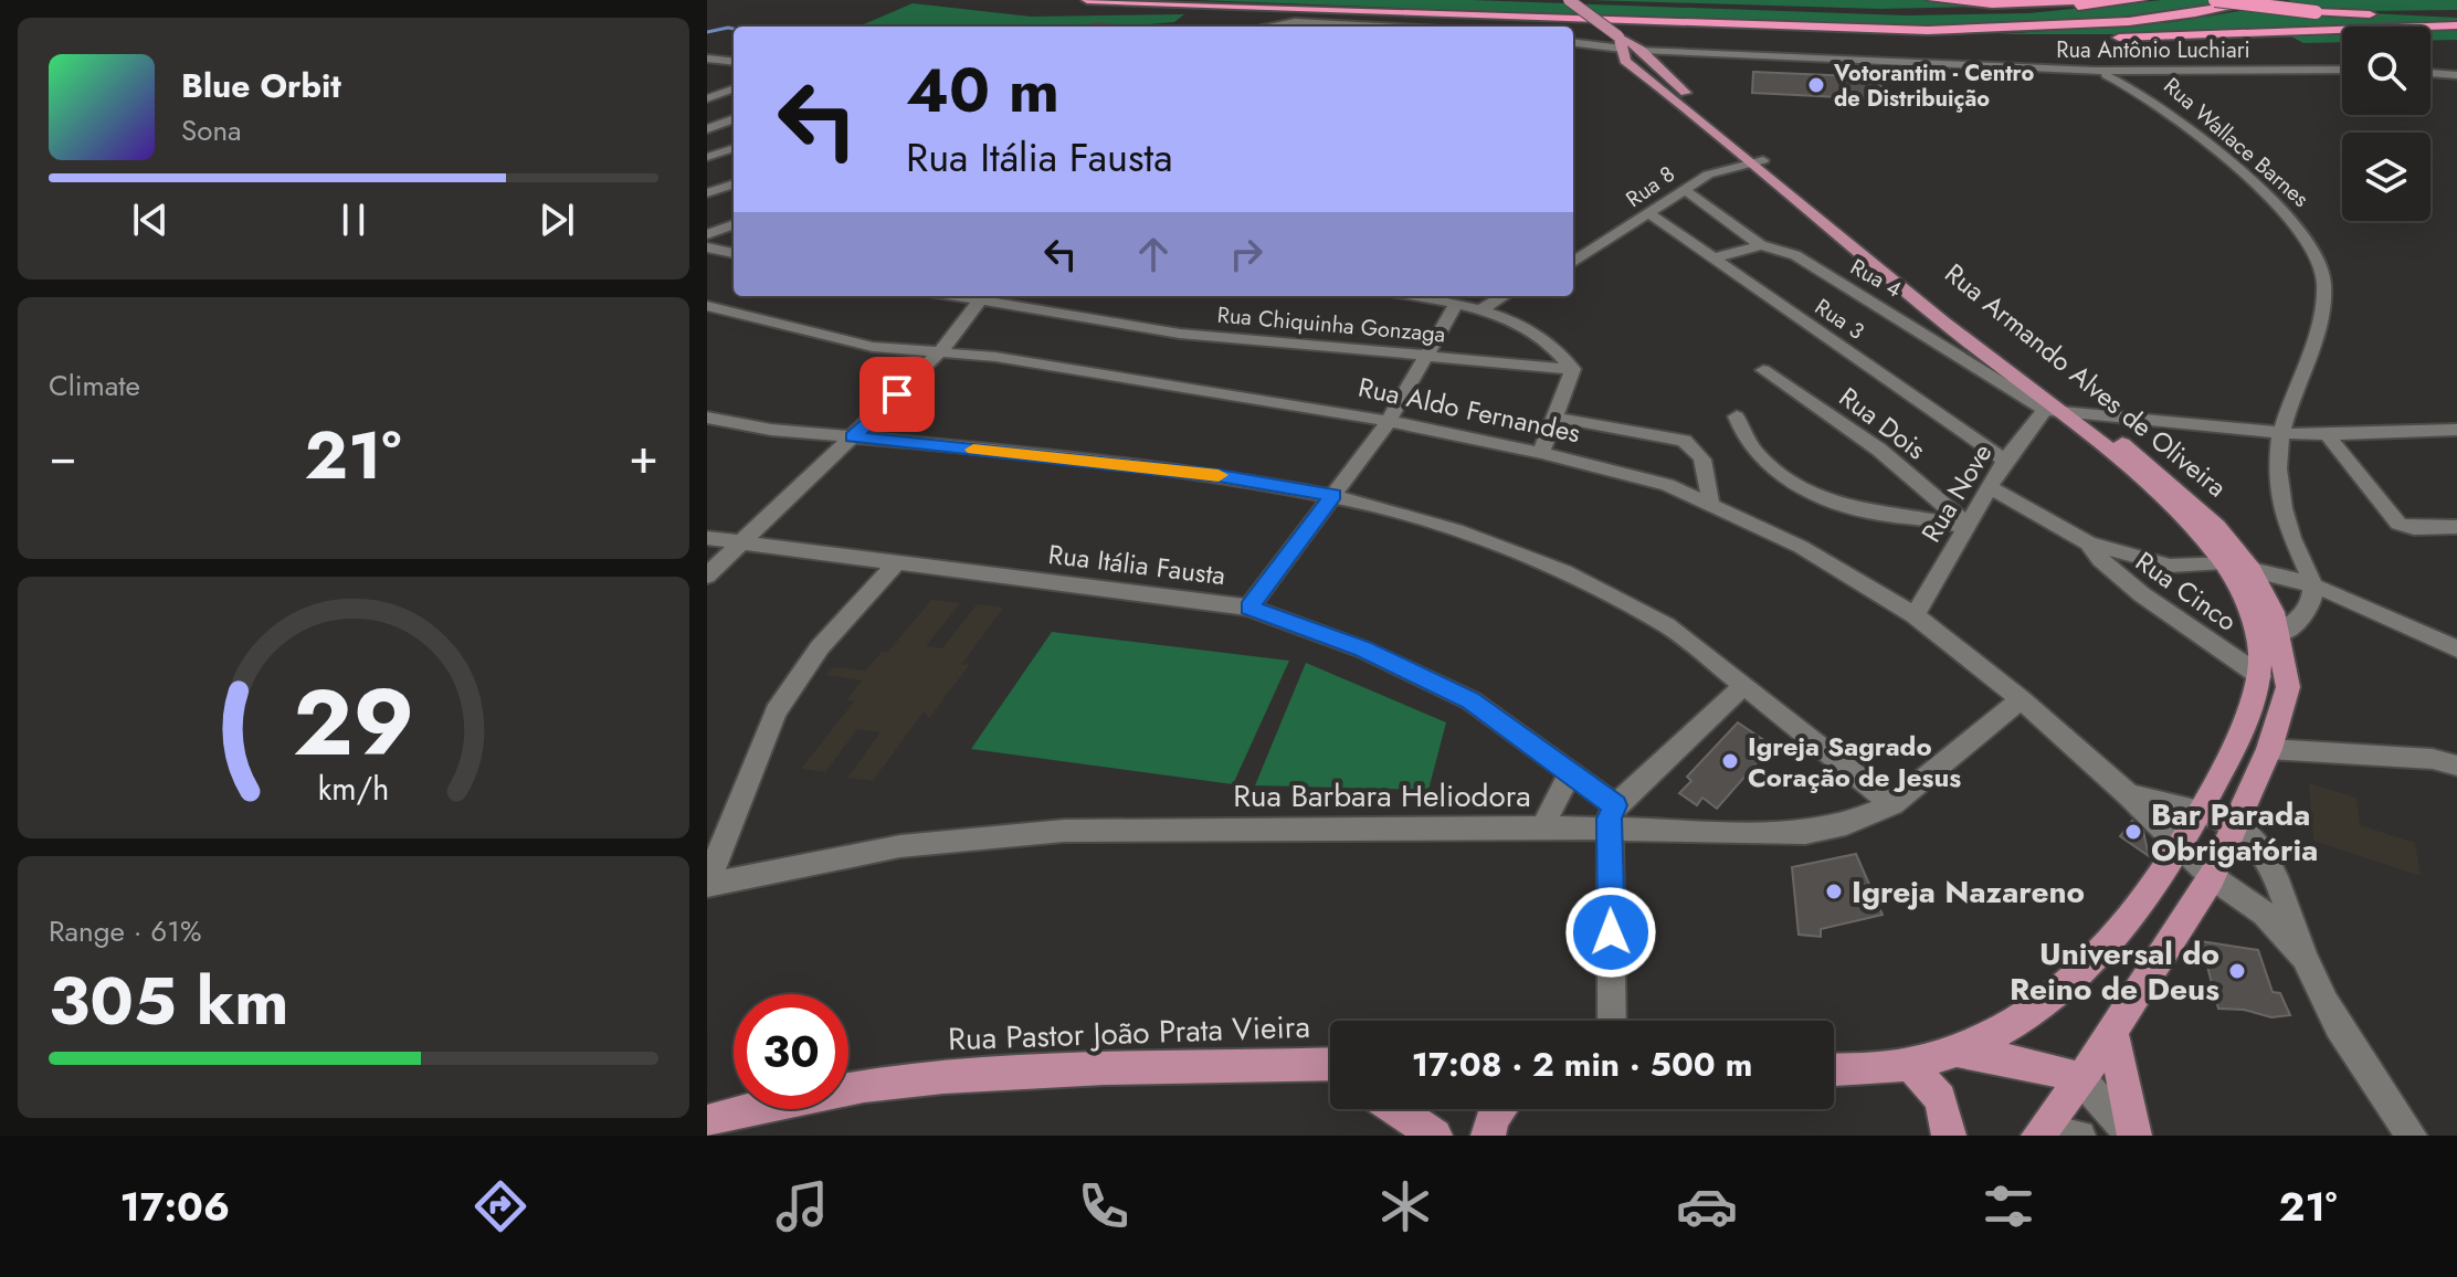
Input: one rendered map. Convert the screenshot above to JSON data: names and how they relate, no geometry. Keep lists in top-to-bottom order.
{
  "streets": {
    "main road": ["Rua Armando Alves de Oliveira", "Rua Pastor João Prata Vieira"],
    "street": [
      "Rua Antônio Luchiari",
      "Rua Wallace Barnes",
      "Rua 8",
      "Rua 4",
      "Rua 3",
      "Rua Chiquinha Gonzaga",
      "Rua Aldo Fernandes",
      "Rua Dois",
      "Rua Nove",
      "Rua Itália Fausta",
      "Rua Cinco",
      "Rua Barbara Heliodora"
    ]
  },
  "crossings": [
    ["Rua Antônio Luchiari", "Rua Wallace Barnes"],
    ["Rua Antônio Luchiari", "Rua Armando Alves de Oliveira"],
    ["Rua 8", "Rua 4"],
    ["Rua 8", "Rua 3"],
    ["Rua 8", "Rua Armando Alves de Oliveira"],
    ["Rua 4", "Rua Armando Alves de Oliveira"],
    ["Rua 4", "Rua Nove"],
    ["Rua 3", "Rua Nove"],
    ["Rua Armando Alves de Oliveira", "Rua Aldo Fernandes"],
    ["Rua Armando Alves de Oliveira", "Rua Nove"],
    ["Rua Armando Alves de Oliveira", "Rua Cinco"],
    ["Rua Aldo Fernandes", "Rua Nove"],
    ["Rua Aldo Fernandes", "Rua Barbara Heliodora"],
    ["Rua Dois", "Rua Nove"],
    ["Rua Nove", "Rua Cinco"],
    ["Rua Itália Fausta", "Rua Barbara Heliodora"]
  ],
  "places": [
    "Votorantim - Centro de Distribuição",
    "Igreja Sagrado Coração de Jesus",
    "Bar Parada Obrigatória",
    "Igreja Nazareno",
    "Universal do Reino de Deus"
  ],
  "page": {
    "turn": ["40 m", "Rua Itália Fausta"],
    "song": ["Blue Orbit", "Sona"],
    "tile": [
      "Climate",
      ["Range · 61%", "305 km"]
    ],
    "heat": ["−", "21°", "+"],
    "limit": "30",
    "trip": "17:08 · 2 min · 500 m",
    "tabs": ["17:06", "21°"],
    "gauge": ["29", "km/h"]
  }
}
